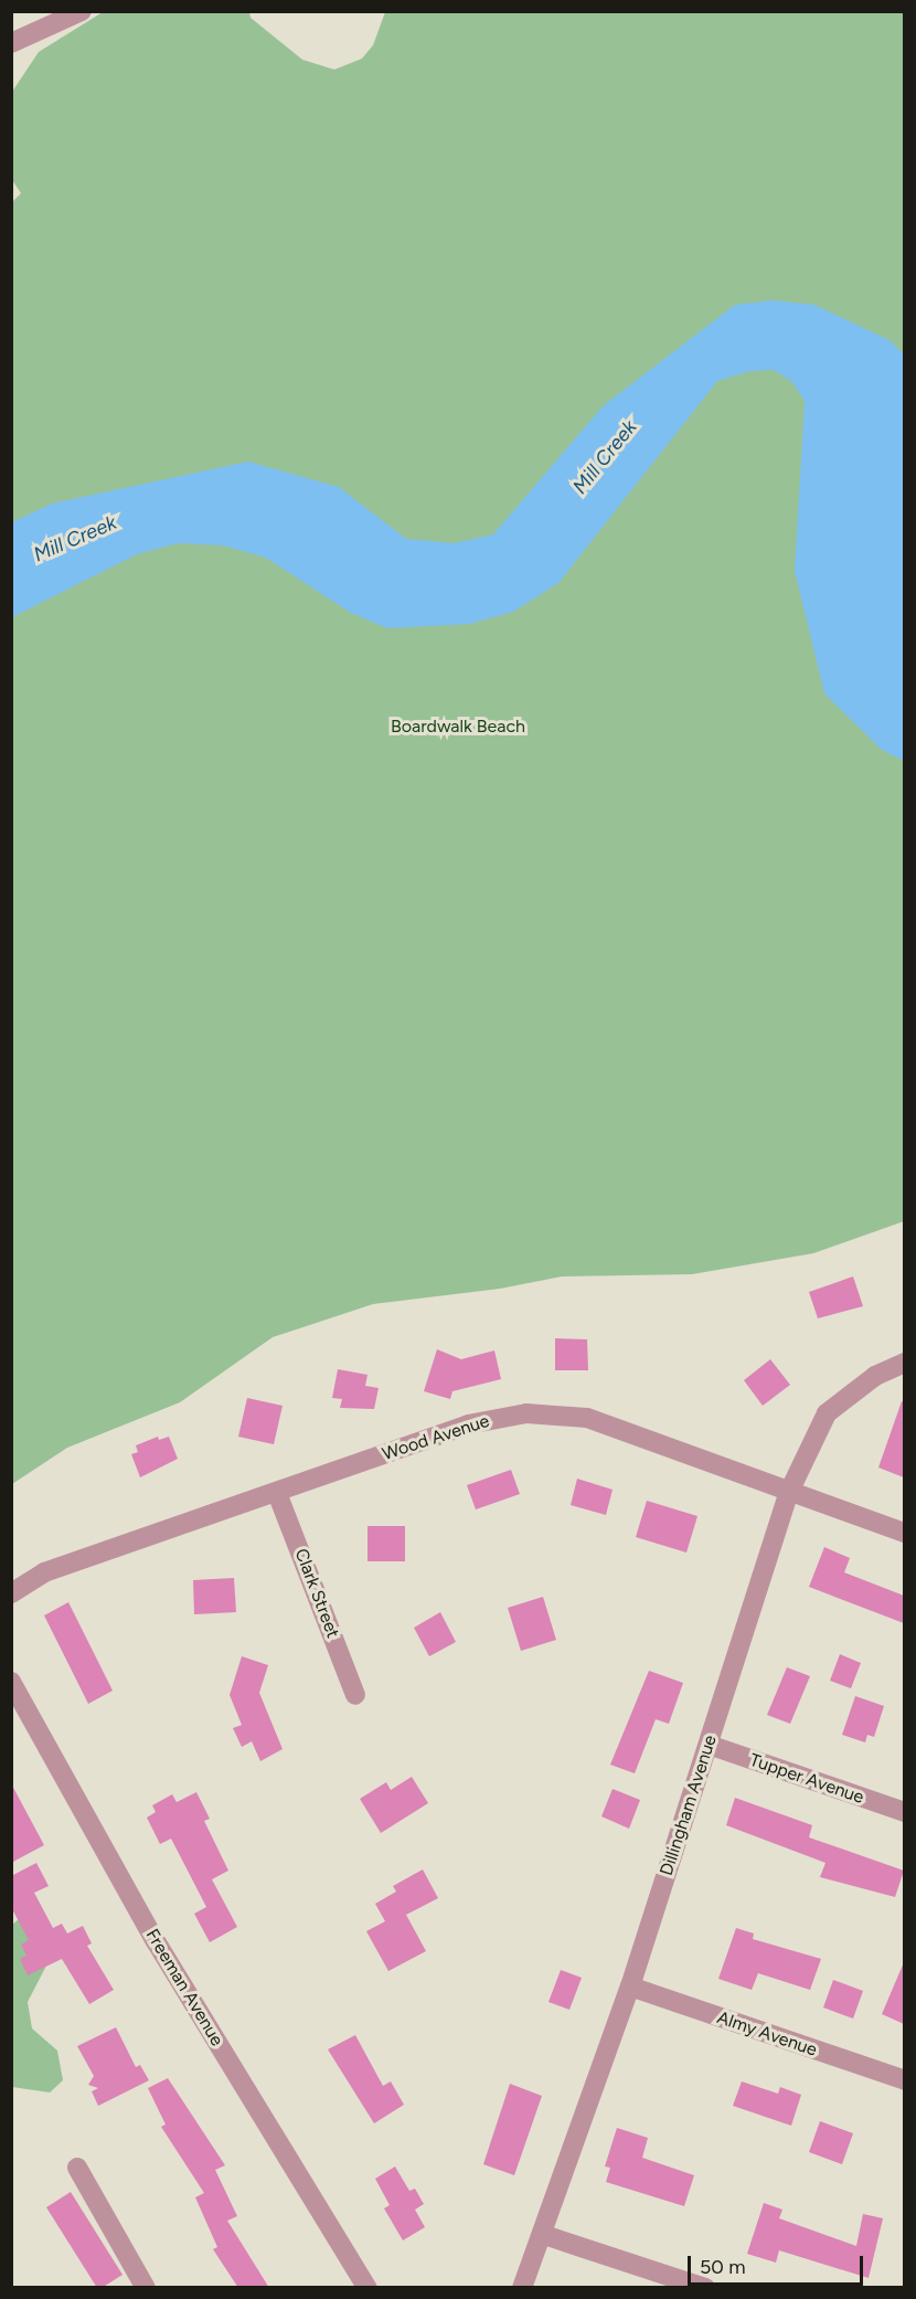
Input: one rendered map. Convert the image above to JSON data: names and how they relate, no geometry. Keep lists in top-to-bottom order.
{
  "streets": {
    "street": [
      "Wood Avenue",
      "Clark Street",
      "Tupper Avenue",
      "Dillingham Avenue",
      "Freeman Avenue",
      "Almy Avenue"
    ]
  },
  "crossings": [
    ["Wood Avenue", "Clark Street"],
    ["Wood Avenue", "Dillingham Avenue"],
    ["Tupper Avenue", "Dillingham Avenue"],
    ["Dillingham Avenue", "Almy Avenue"]
  ],
  "water": ["Mill Creek"],
  "parks": ["Boardwalk Beach"],
  "scale_bar": "50 m"
}
